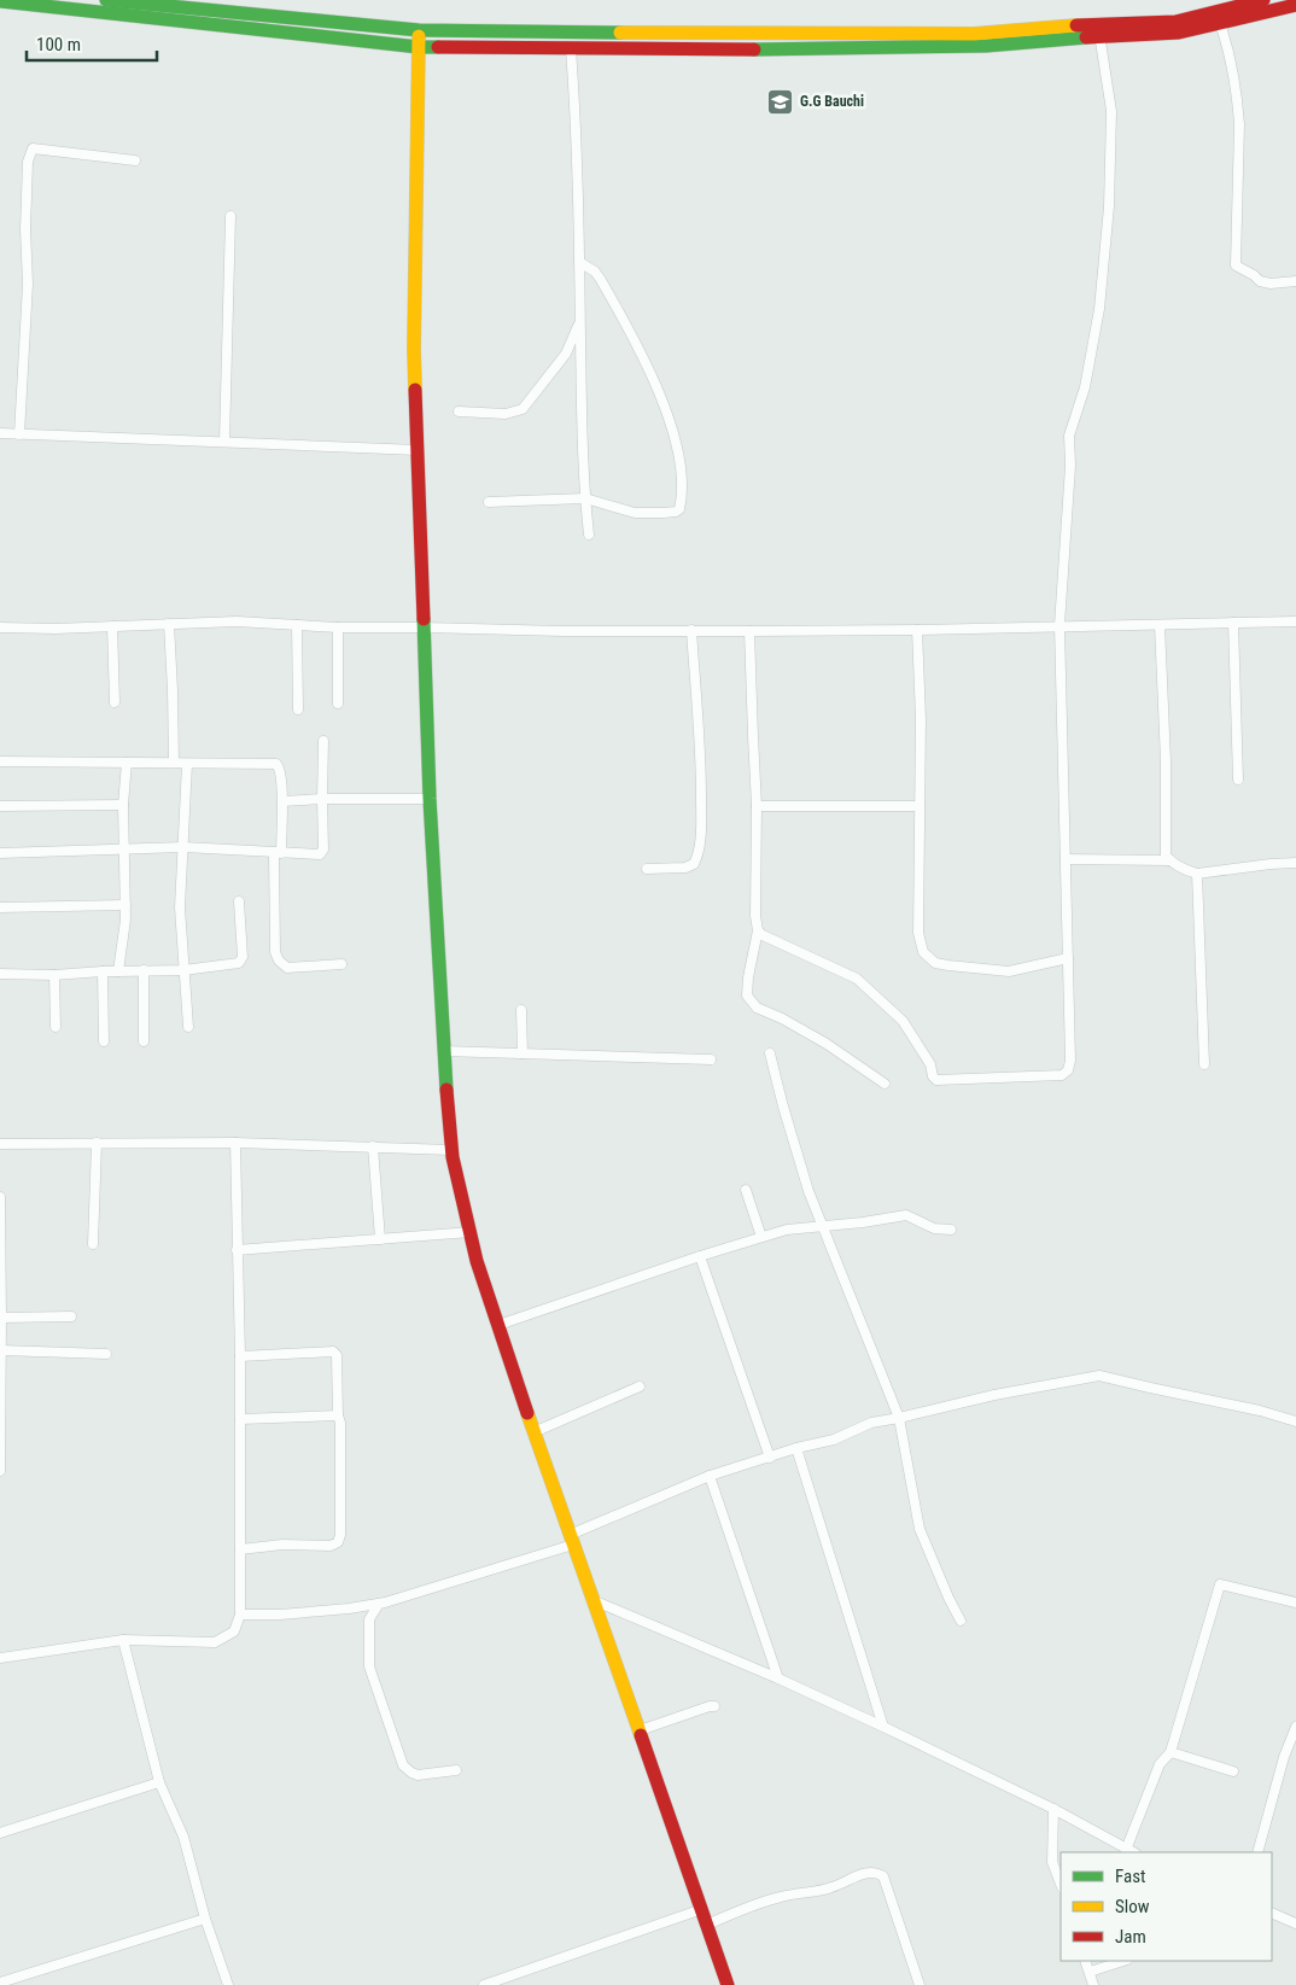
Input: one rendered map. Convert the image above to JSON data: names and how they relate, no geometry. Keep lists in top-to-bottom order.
{
  "places": {
    "school or university": ["G.G Bauchi"]
  },
  "legend": ["Fast", "Slow", "Jam"],
  "scale_bar": "100 m"
}
